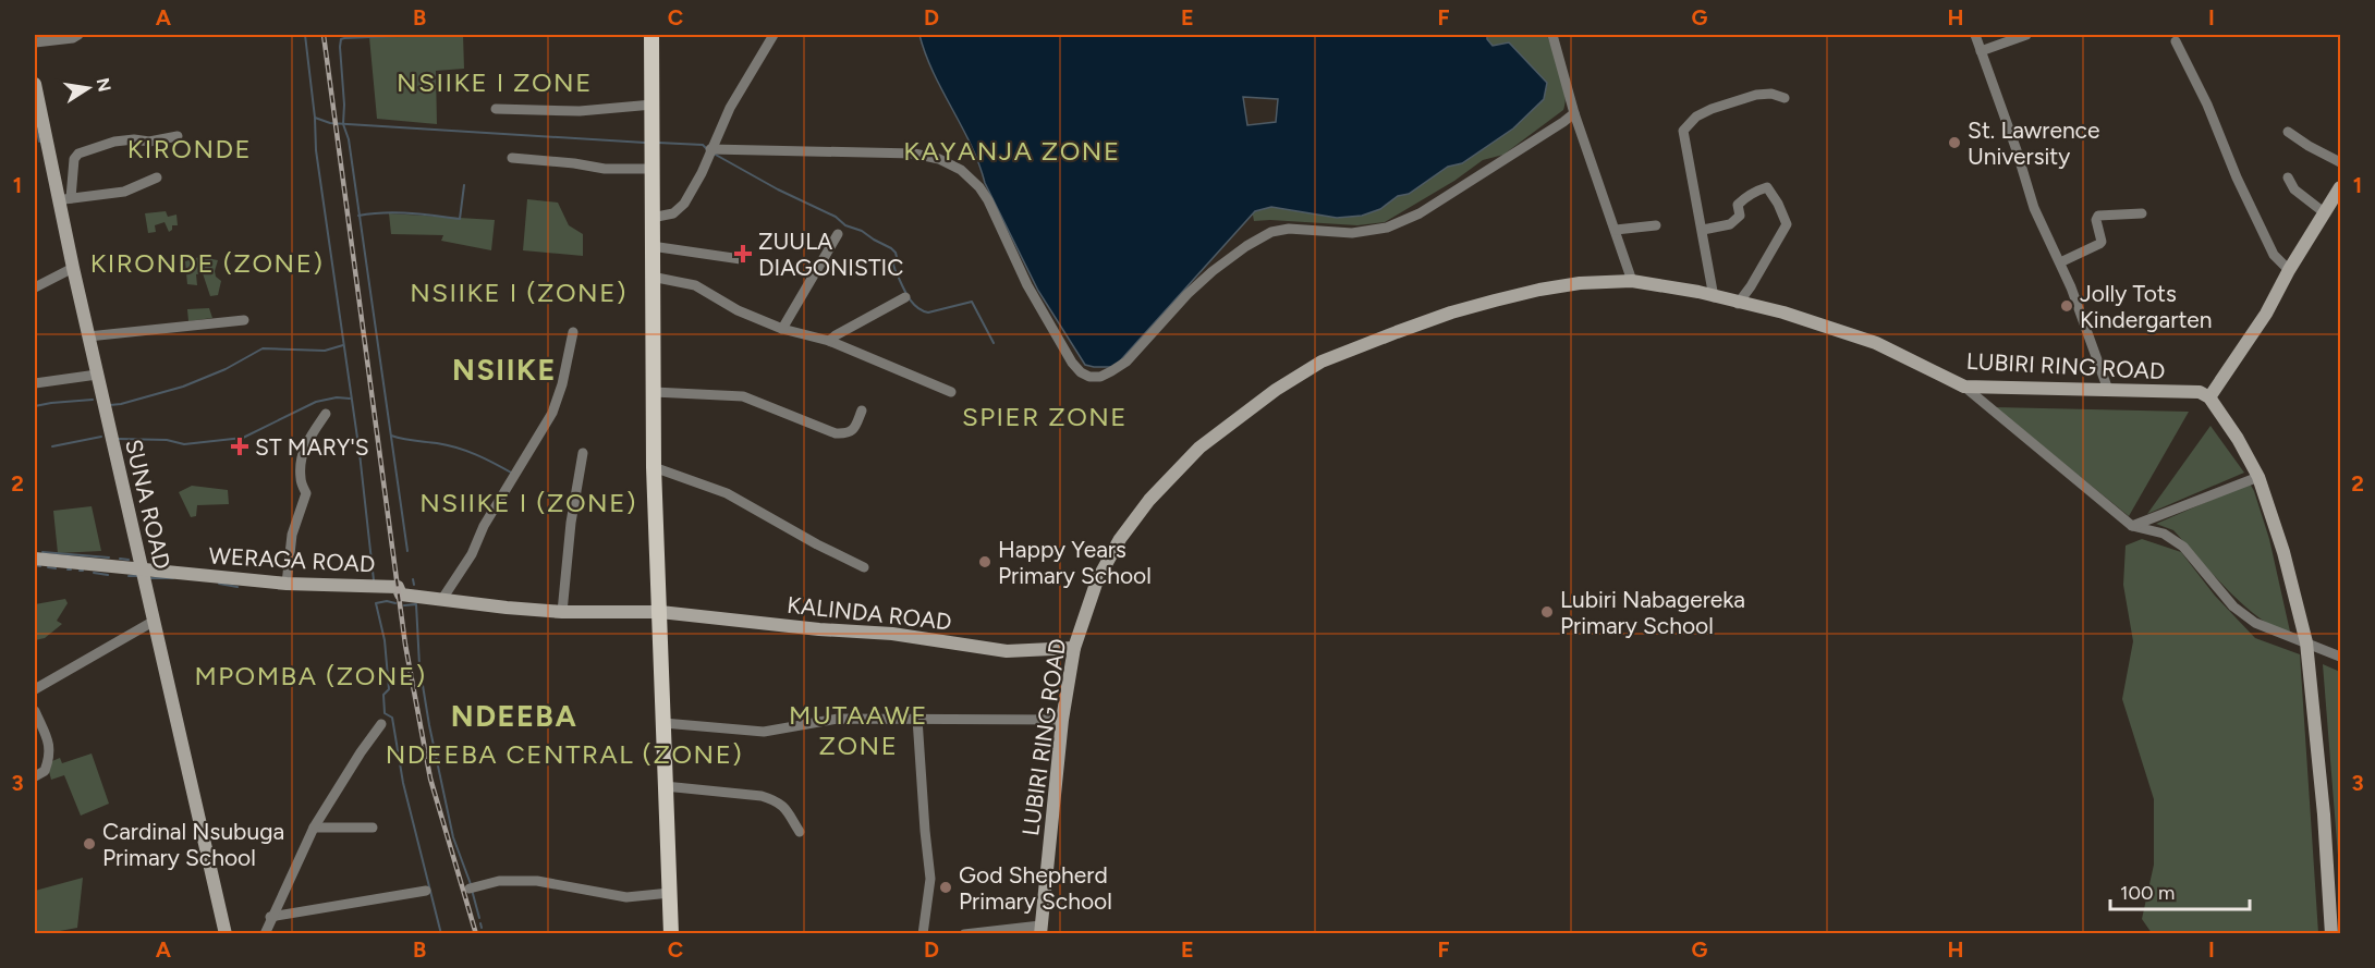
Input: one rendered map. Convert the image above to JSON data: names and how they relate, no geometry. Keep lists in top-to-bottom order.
{
  "streets": {
    "main road": [
      "LUBIRI RING ROAD",
      "SUNA ROAD",
      "WERAGA ROAD",
      "KALINDA ROAD"
    ]
  },
  "crossings": [
    ["LUBIRI RING ROAD", "KALINDA ROAD"],
    ["SUNA ROAD", "WERAGA ROAD"],
    ["WERAGA ROAD", "KALINDA ROAD"]
  ],
  "districts": [
    "NSIIKE I ZONE",
    "KIRONDE",
    "KAYANJA ZONE",
    "KIRONDE (ZONE)",
    "NSIIKE I (ZONE)",
    "NSIIKE",
    "SPIER ZONE",
    "NSIIKE I (ZONE)",
    "MPOMBA (ZONE)",
    "MUTAAWE ZONE",
    "NDEEBA",
    "NDEEBA CENTRAL (ZONE)"
  ],
  "places": {
    "other": [
      "St. Lawrence University",
      "Jolly Tots Kindergarten",
      "Happy Years Primary School",
      "Lubiri Nabagereka Primary School",
      "Cardinal Nsubuga Primary School",
      "God Shepherd Primary School"
    ],
    "health": ["ZUULA DIAGONISTIC", "ST MARY'S"]
  },
  "scale_bar": "100 m",
  "north": "right",
  "grid": {
    "columns": [
      "A",
      "B",
      "C",
      "D",
      "E",
      "F",
      "G",
      "H",
      "I"
    ],
    "rows": ["1", "2", "3"]
  }
}
